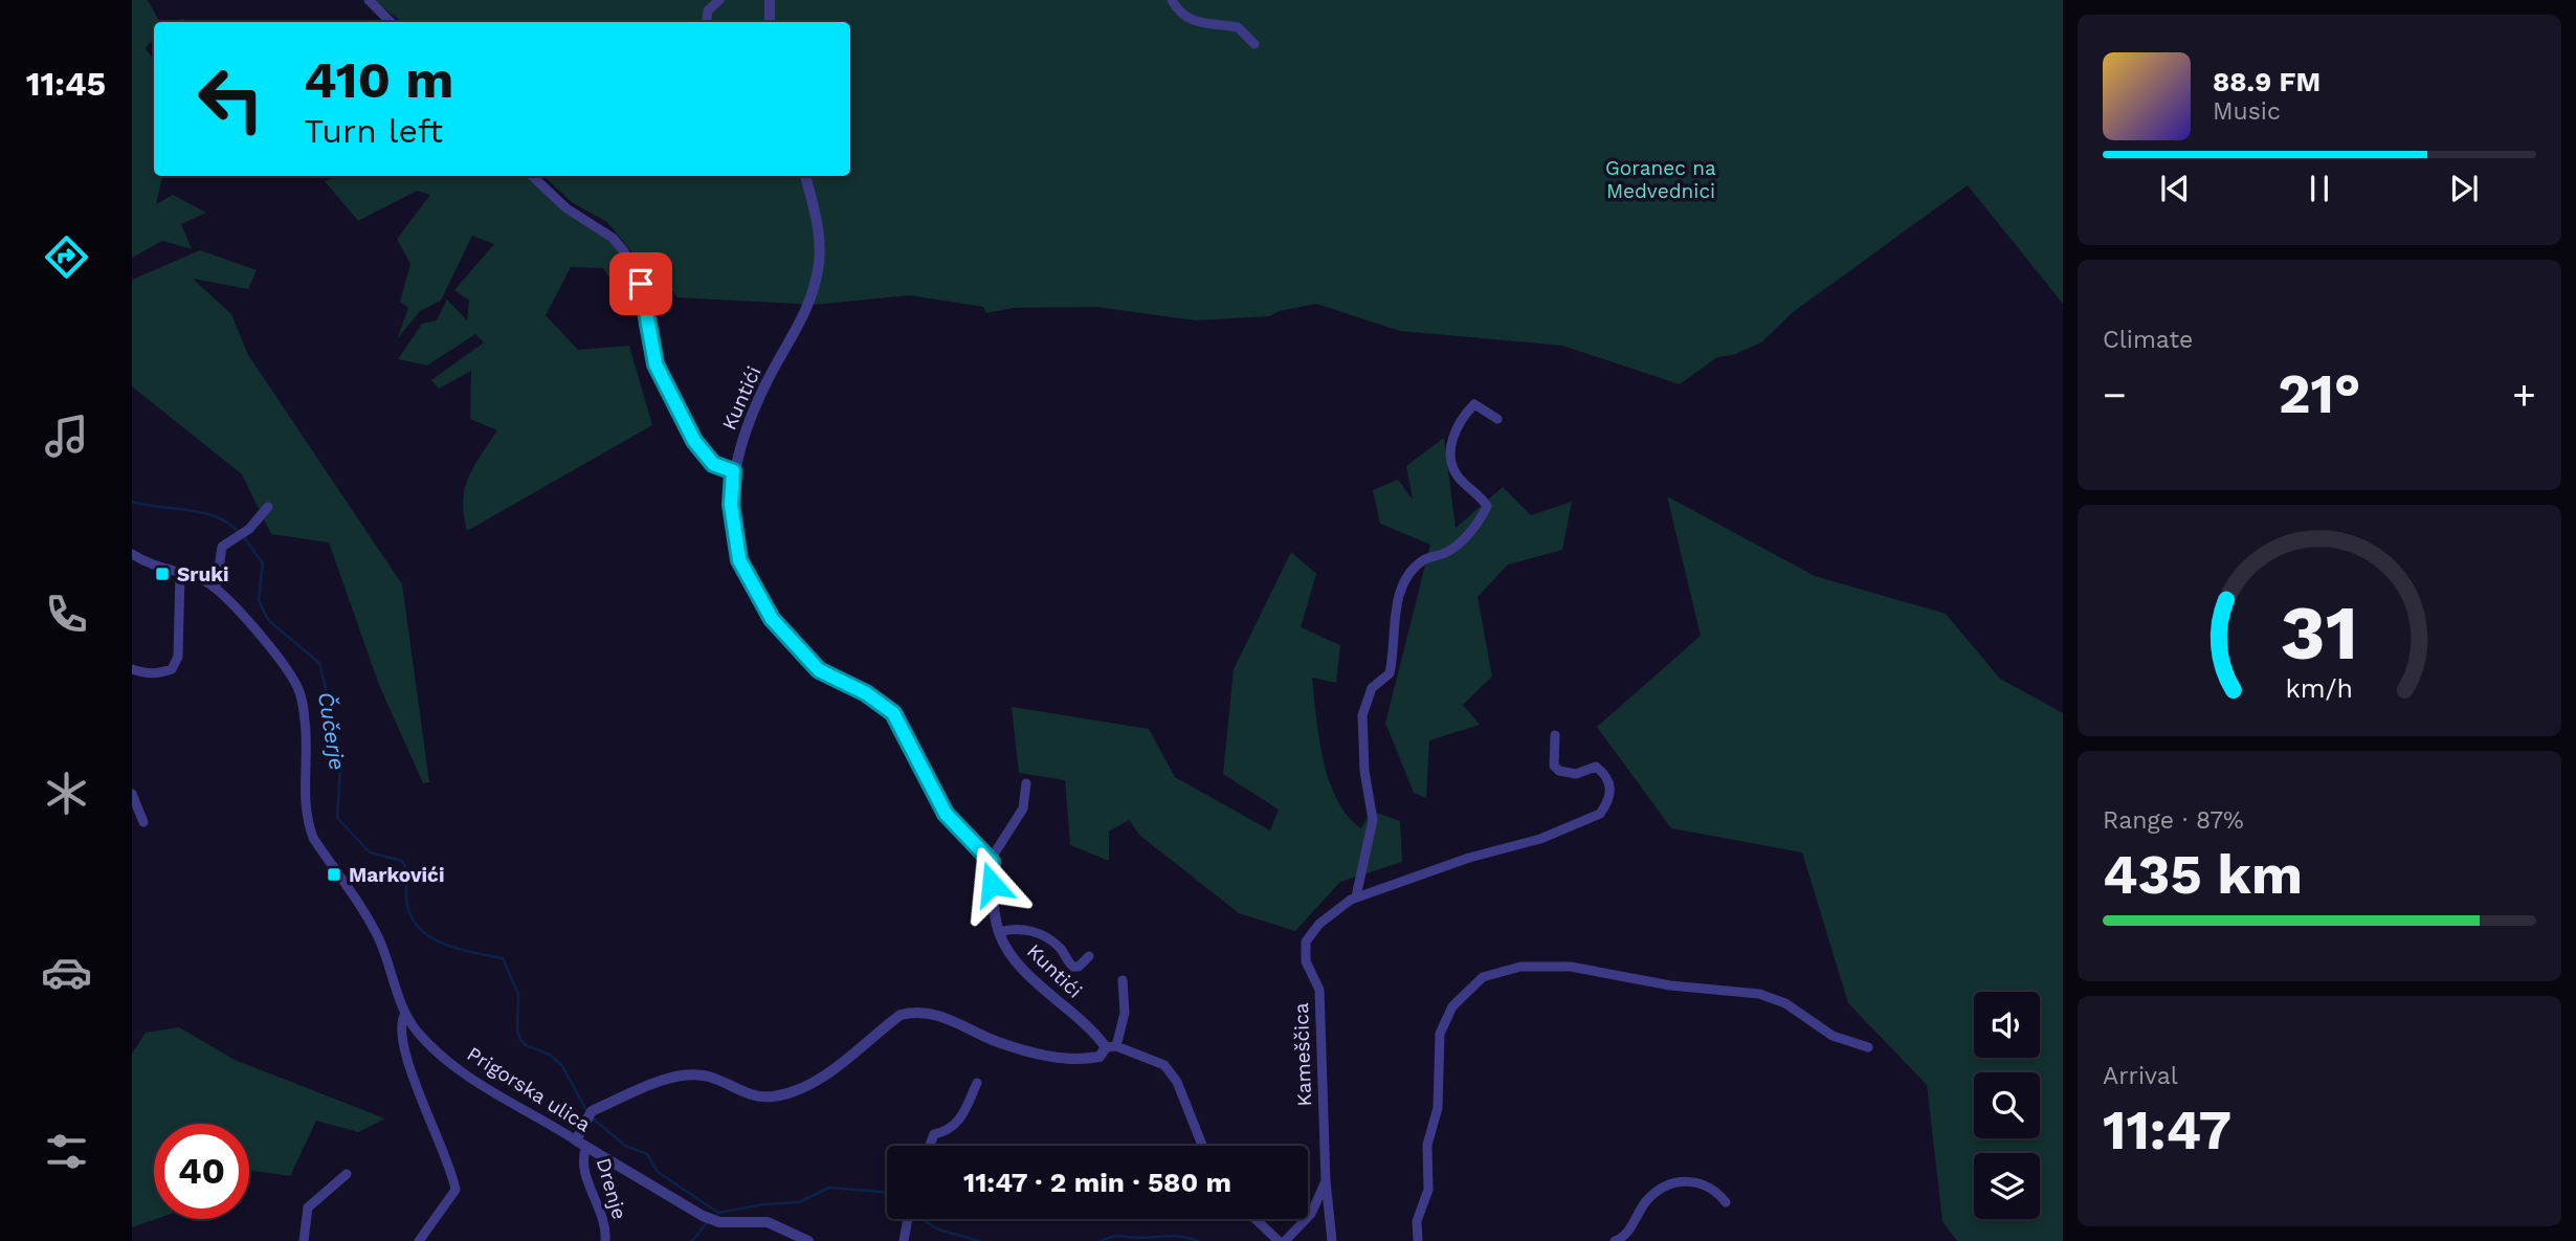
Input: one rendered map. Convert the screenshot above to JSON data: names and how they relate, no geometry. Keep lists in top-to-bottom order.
{
  "streets": {
    "street": [
      "Kuntići",
      "Kameščica",
      "Prigorska ulica",
      "Drenje"
    ]
  },
  "crossings": [
    ["Prigorska ulica", "Drenje"]
  ],
  "water": ["Čučerje"],
  "parks": ["Goranec na Medvednici"],
  "places": {
    "transit": ["Sruki", "Markovići"]
  },
  "page": {
    "tabs": "11:45",
    "turn": ["410 m", "Turn left"],
    "song": ["88.9 FM", "Music"],
    "tile": [
      "Climate",
      ["Range · 87%", "435 km"],
      ["Arrival", "11:47"]
    ],
    "heat": ["−", "21°", "+"],
    "limit": "40",
    "trip": "11:47 · 2 min · 580 m",
    "gauge": ["31", "km/h"]
  }
}
